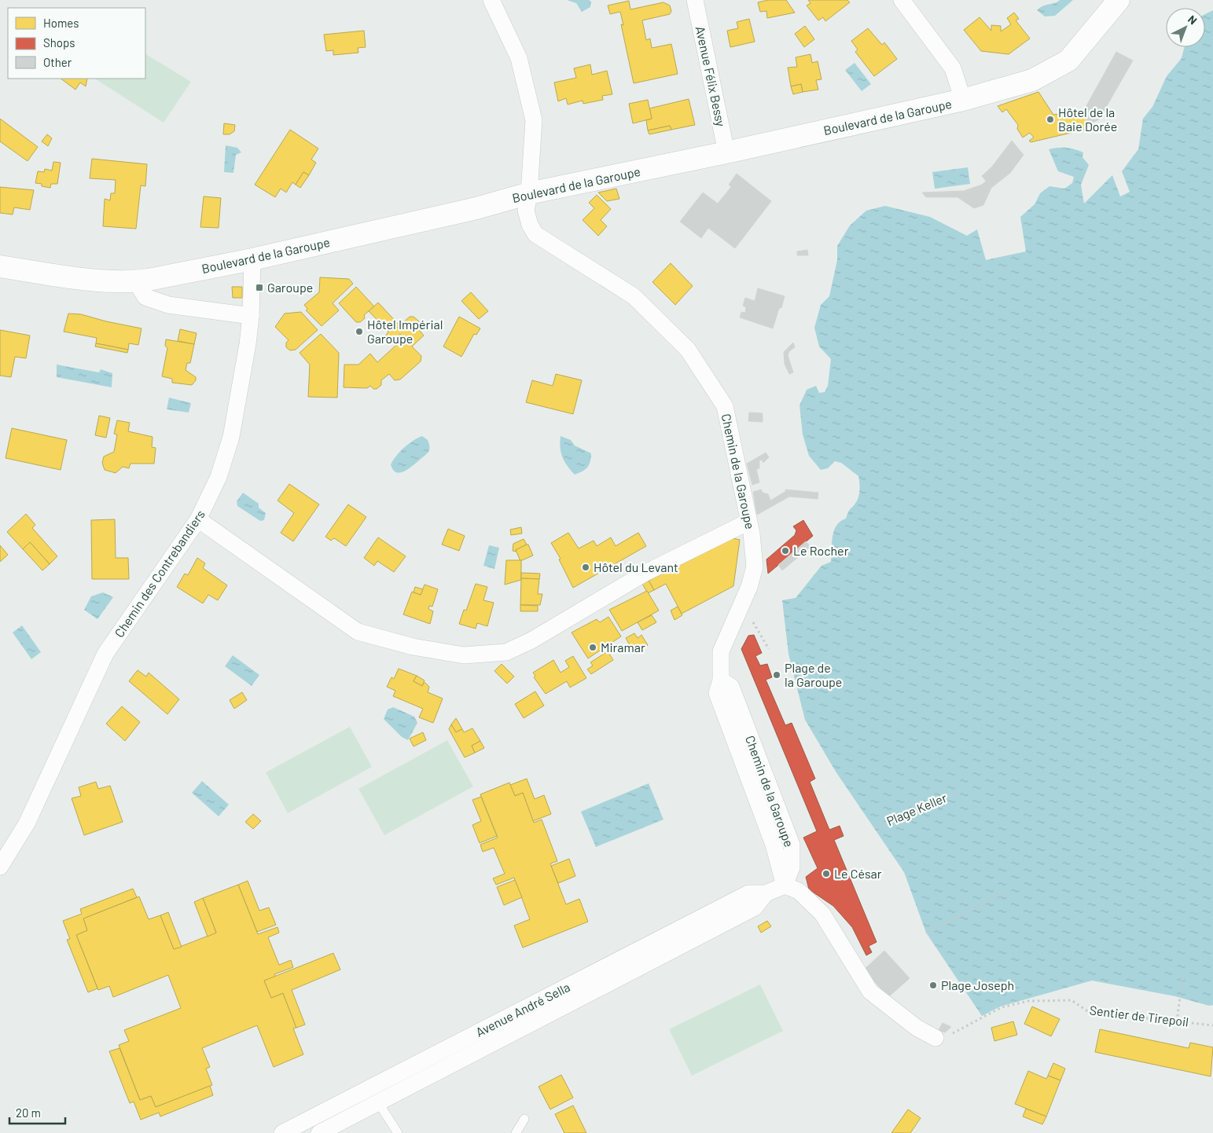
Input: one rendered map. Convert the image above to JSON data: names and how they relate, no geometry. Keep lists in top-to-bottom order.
{
  "streets": {
    "street": [
      "Avenue Félix Bessy",
      "Boulevard de la Garoupe",
      "Chemin de la Garoupe",
      "Chemin des Contrebandiers",
      "Avenue André Sella"
    ],
    "path": ["Plage Keller", "Sentier de Tirepoil"]
  },
  "crossings": [
    ["Avenue Félix Bessy", "Boulevard de la Garoupe"],
    ["Boulevard de la Garoupe", "Chemin de la Garoupe"],
    ["Boulevard de la Garoupe", "Chemin des Contrebandiers"],
    ["Chemin de la Garoupe", "Avenue André Sella"]
  ],
  "places": {
    "other": [
      "Hôtel de la Baie Dorée",
      "Hôtel Impérial Garoupe",
      "Le Rocher",
      "Hôtel du Levant",
      "Miramar",
      "Plage de la Garoupe",
      "Le César",
      "Plage Joseph"
    ],
    "transit": ["Garoupe"]
  },
  "legend": ["Homes", "Shops", "Other"],
  "scale_bar": "20 m",
  "north": "top right"
}
